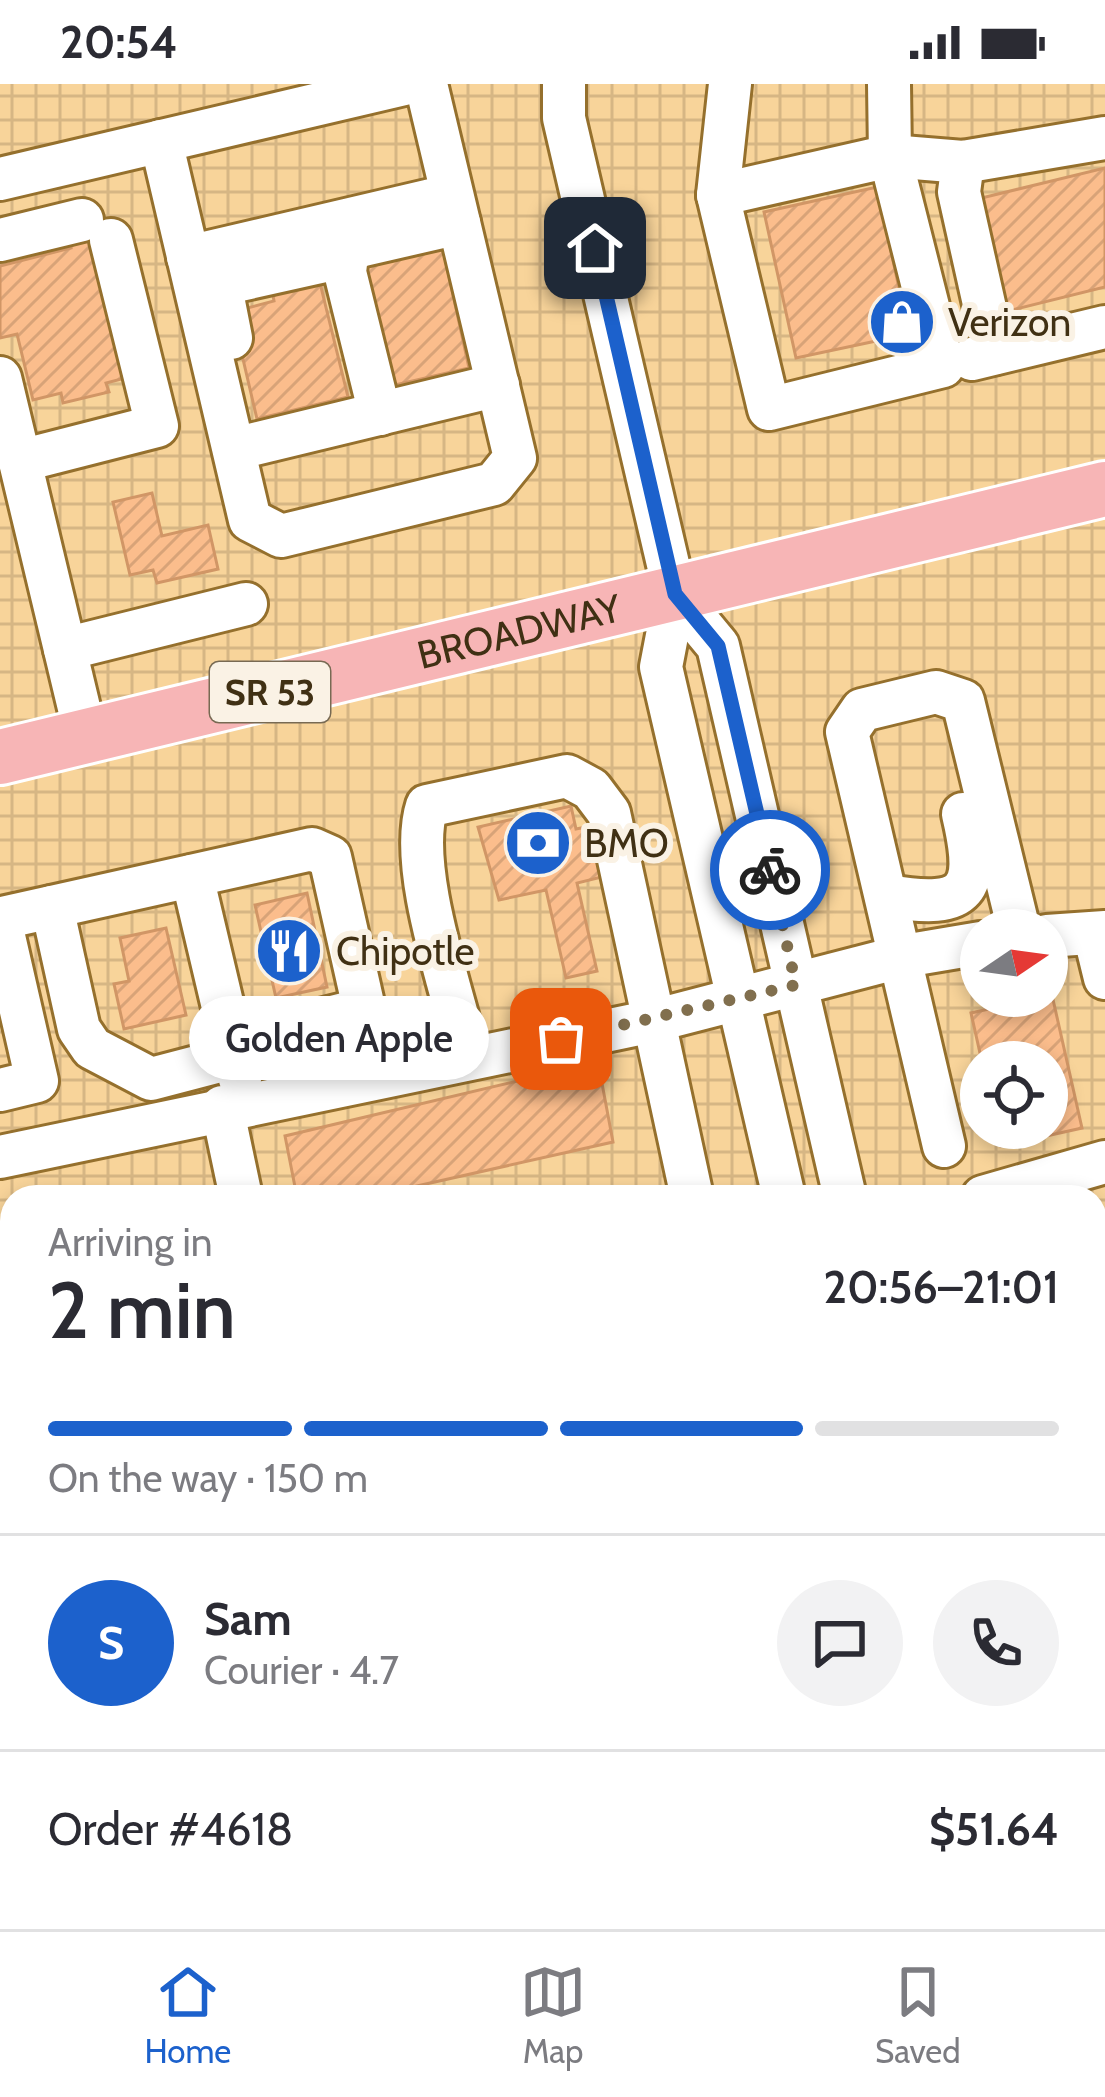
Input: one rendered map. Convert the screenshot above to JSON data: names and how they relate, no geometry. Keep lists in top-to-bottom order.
{
  "streets": {
    "main road": ["BROADWAY", "SR 53"]
  },
  "places": {
    "shop": ["Verizon"],
    "bank": ["BMO"],
    "restaurant": ["Chipotle"],
    "other": ["Golden Apple"]
  },
  "north": "right",
  "page": {
    "status": "20:54",
    "bubble": "Golden Apple",
    "heading": ["2 min", "Arriving in", "20:56–21:01"],
    "panel": [
      "Sam",
      "Courier · 4.7",
      "Order #4618",
      "$51.64"
    ],
    "bar": "On the way · 150 m",
    "round": "S",
    "tabs": ["Home", "Map", "Saved"]
  }
}
